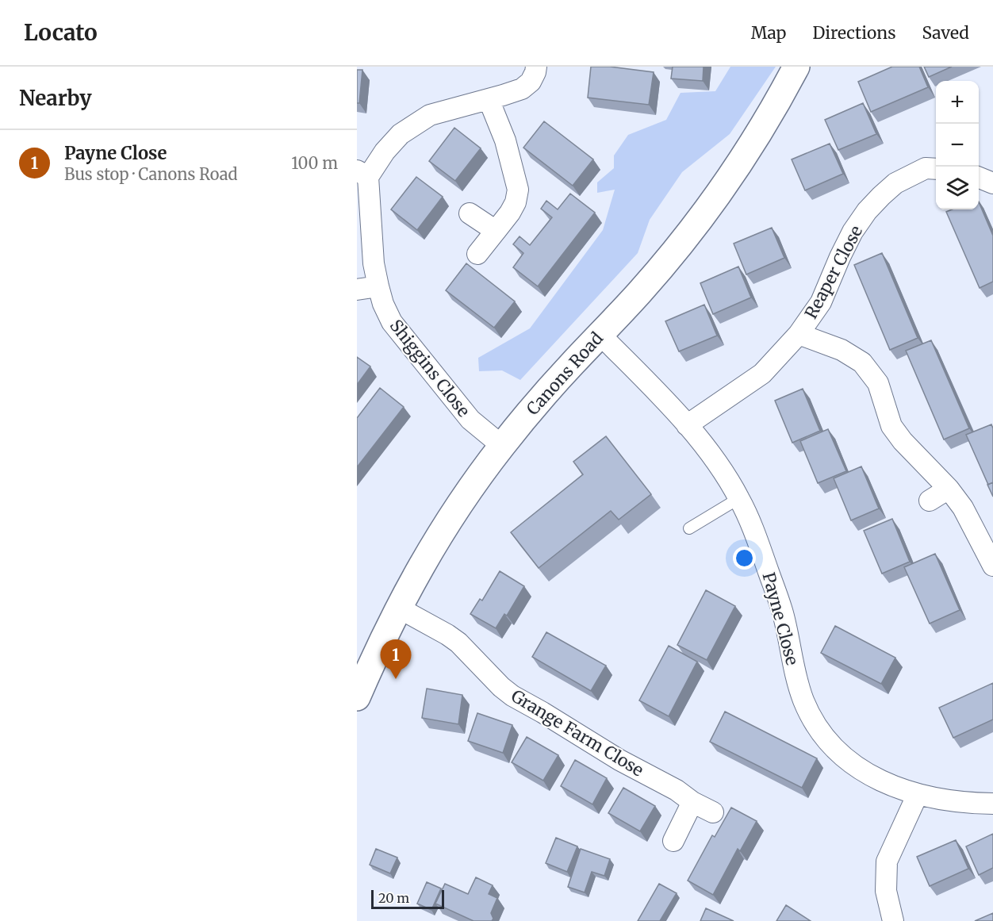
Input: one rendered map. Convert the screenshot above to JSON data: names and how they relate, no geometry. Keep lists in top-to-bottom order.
{
  "streets": {
    "street": [
      "Reaper Close",
      "Shiggins Close",
      "Canons Road",
      "Payne Close",
      "Grange Farm Close"
    ]
  },
  "crossings": [
    ["Reaper Close", "Payne Close"],
    ["Shiggins Close", "Canons Road"],
    ["Canons Road", "Payne Close"],
    ["Canons Road", "Grange Farm Close"]
  ],
  "scale_bar": "20 m",
  "page": {
    "header": "Locato",
    "nav": ["Map", "Directions", "Saved"],
    "heading": "Nearby",
    "map_buttons": ["+", "−"],
    "list": [
      {
        "mark": "1",
        "name": "Payne Close",
        "note": "Bus stop · Canons Road",
        "value": "100 m"
      }
    ],
    "pins": "1",
    "scale": "20 m"
  }
}
